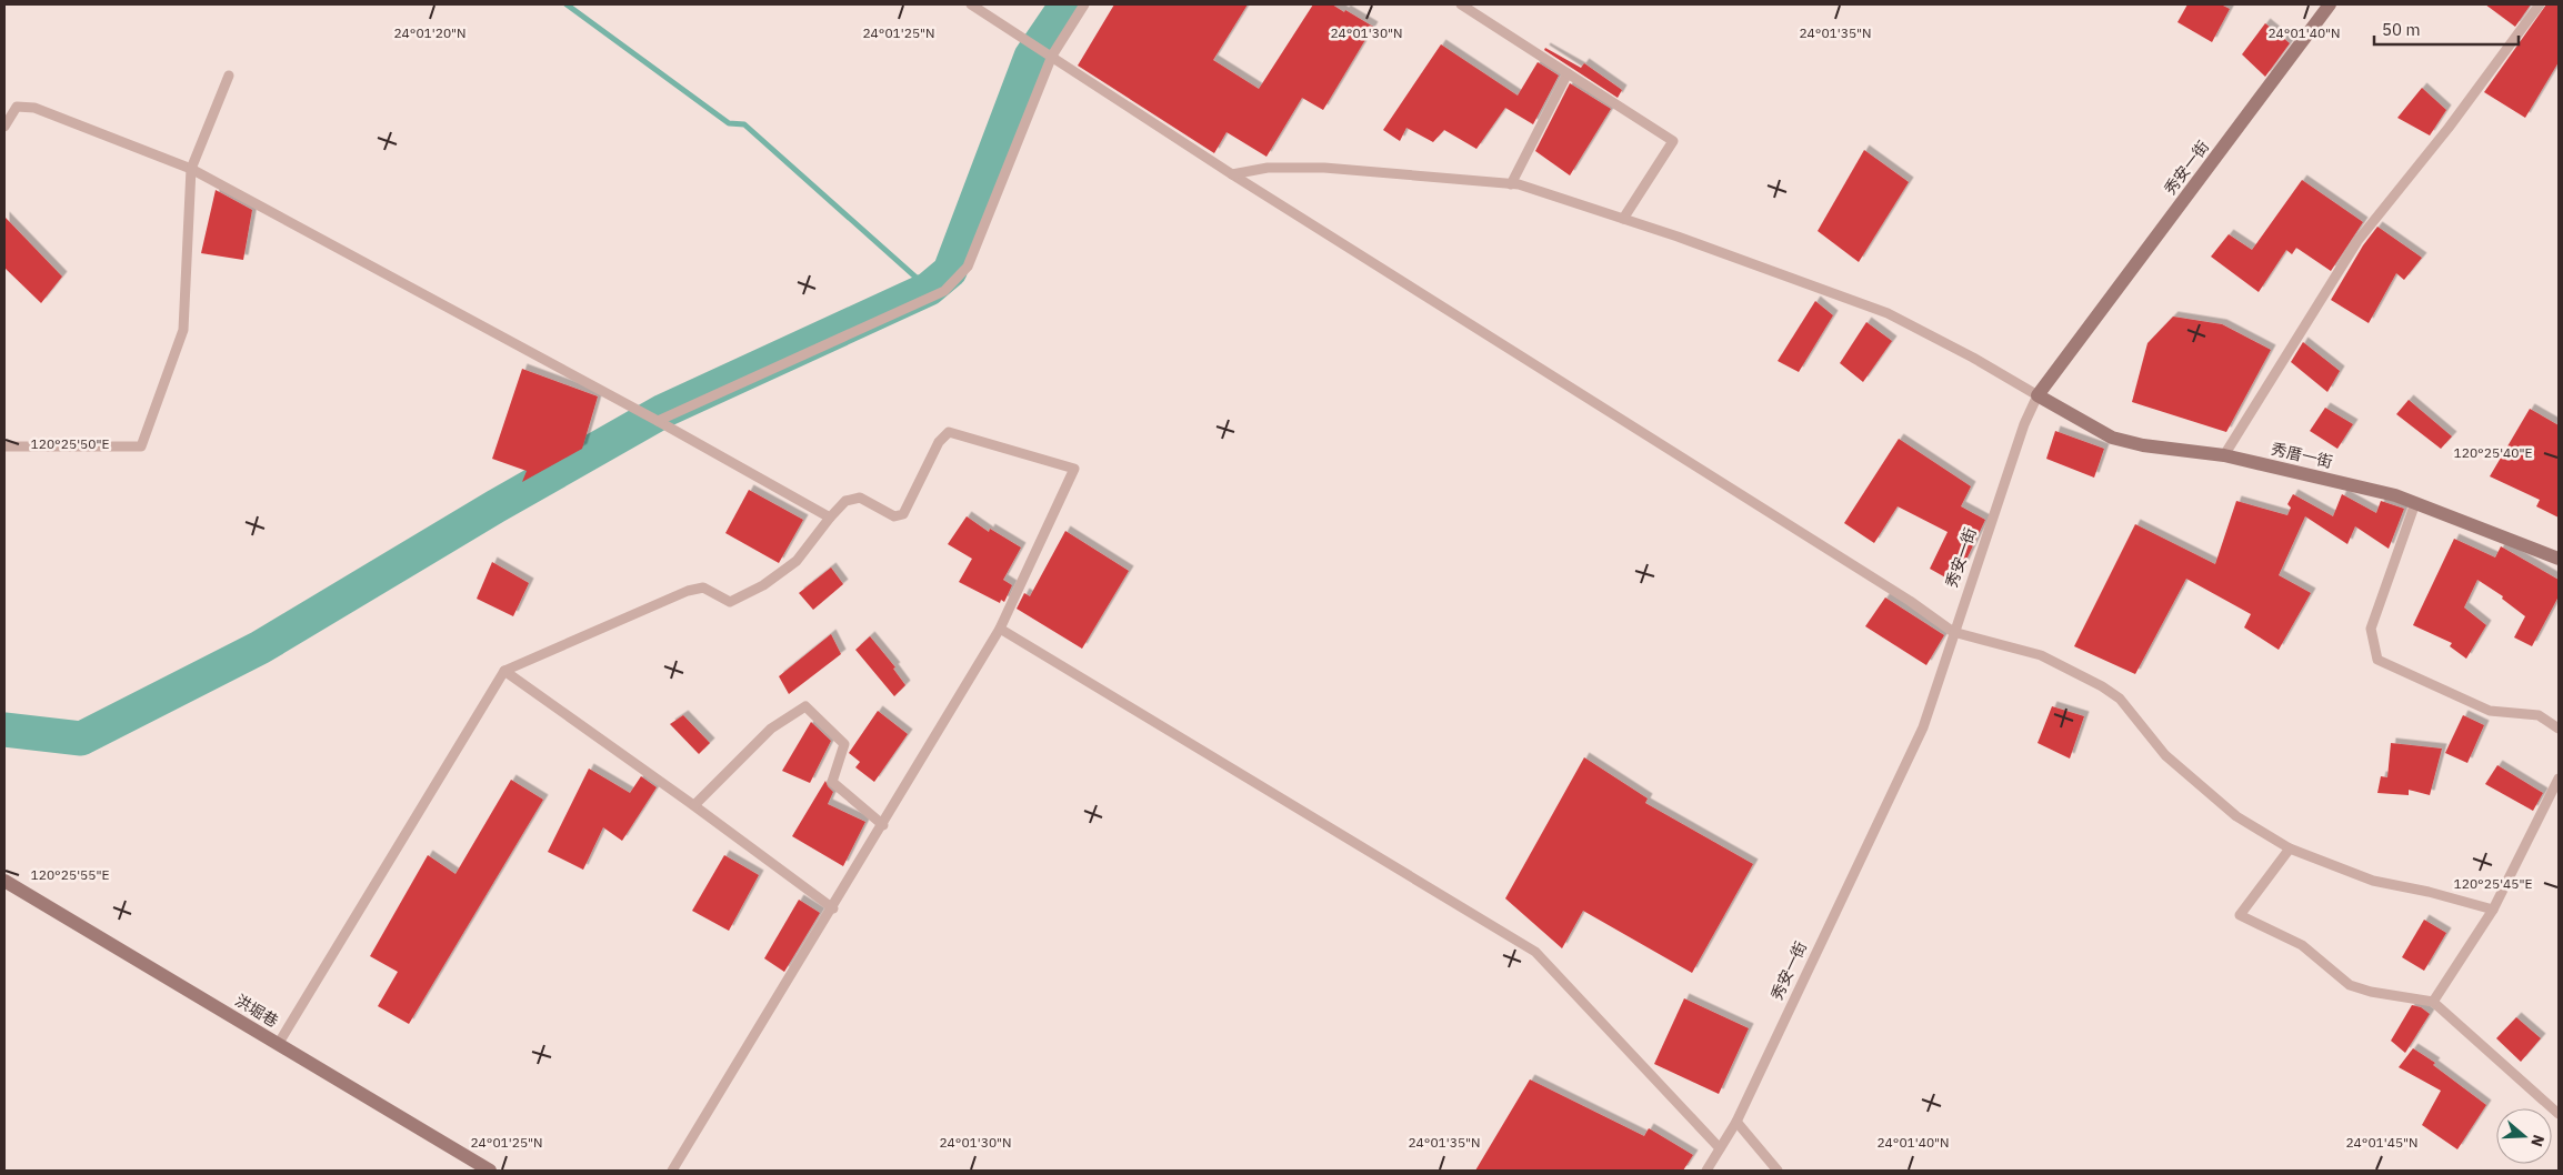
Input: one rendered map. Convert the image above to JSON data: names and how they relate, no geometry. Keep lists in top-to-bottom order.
{
  "streets": {
    "street": ["秀安一街", "秀厝一街", "洪堀巷"]
  },
  "crossings": [
    ["秀安一街", "秀厝一街"]
  ],
  "scale_bar": "50 m",
  "north": "right",
  "coordinates": [
    "24°01'25\"N",
    "24°01'20\"N",
    "24°01'30\"N",
    "24°01'35\"N",
    "24°01'40\"N",
    "120°25'50\"E",
    "120°25'40\"E",
    "120°25'55\"E",
    "120°25'45\"E",
    "24°01'45\"N"
  ]
}
